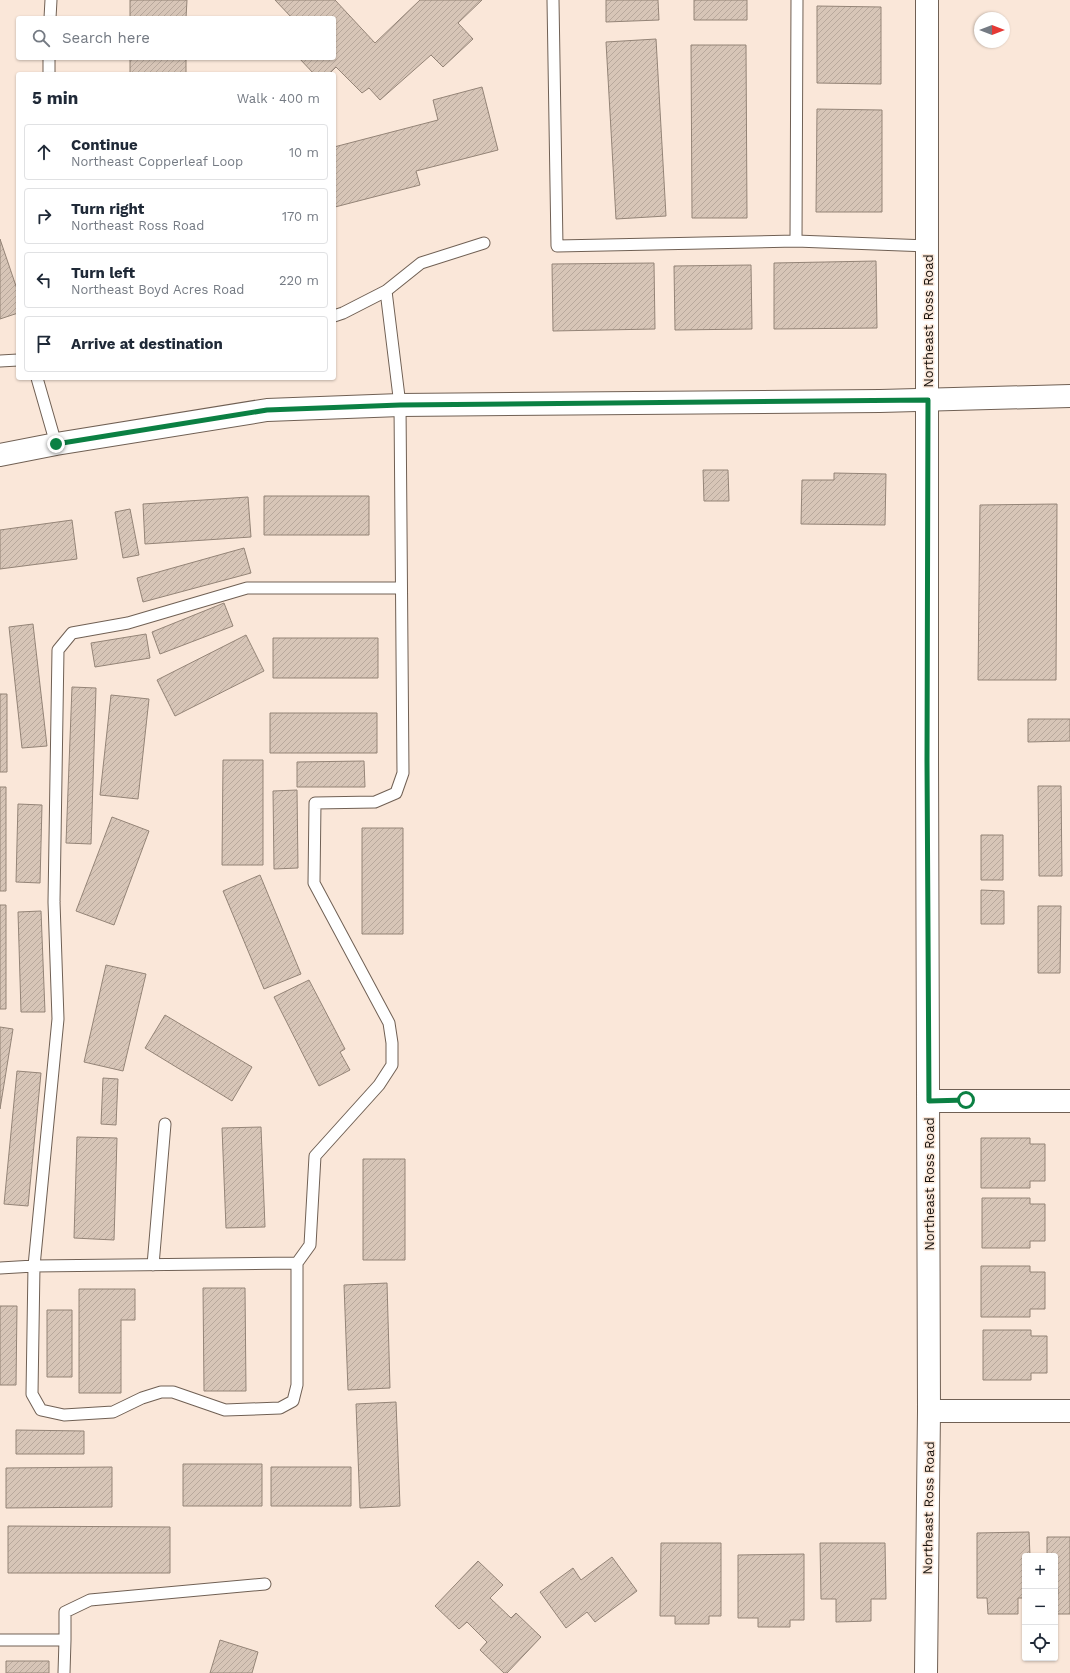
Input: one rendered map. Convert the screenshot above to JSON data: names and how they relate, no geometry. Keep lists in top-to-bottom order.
{
  "streets": {
    "street": ["Northeast Ross Road"]
  },
  "north": "right",
  "page": {
    "search": "Search here",
    "heading": ["5 min", "Walk · 400 m"],
    "list": [
      ["Continue", "Northeast Copperleaf Loop", "10 m"],
      ["Turn right", "Northeast Ross Road", "170 m"],
      ["Turn left", "Northeast Boyd Acres Road", "220 m"],
      "Arrive at destination"
    ],
    "map_buttons": ["+", "−"]
  }
}
